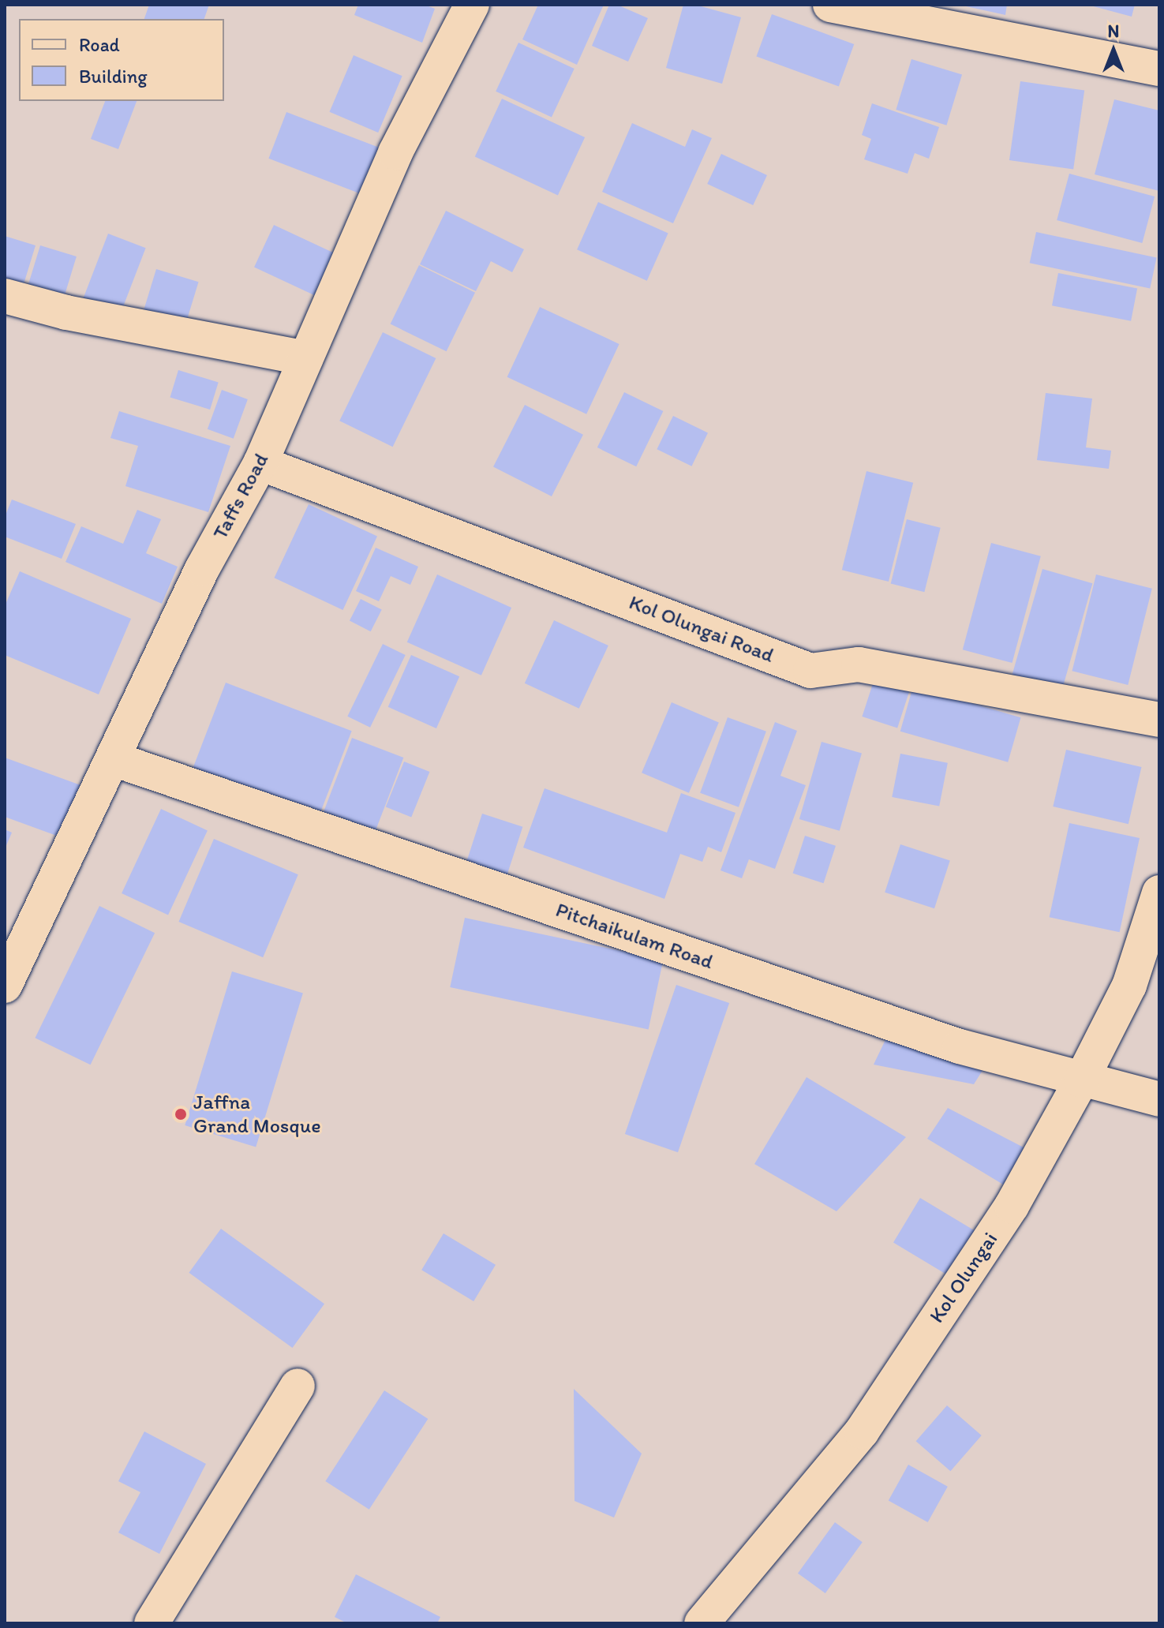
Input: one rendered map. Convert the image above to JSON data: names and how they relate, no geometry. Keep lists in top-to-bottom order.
{
  "streets": {
    "street": [
      "Taffs Road",
      "Kol Olungai Road",
      "Pitchaikulam Road",
      "Kol Olungai"
    ]
  },
  "crossings": [
    ["Taffs Road", "Kol Olungai Road"],
    ["Taffs Road", "Pitchaikulam Road"],
    ["Pitchaikulam Road", "Kol Olungai"]
  ],
  "places": ["Jaffna Grand Mosque"],
  "legend": ["Road", "Building"],
  "north": "top"
}
